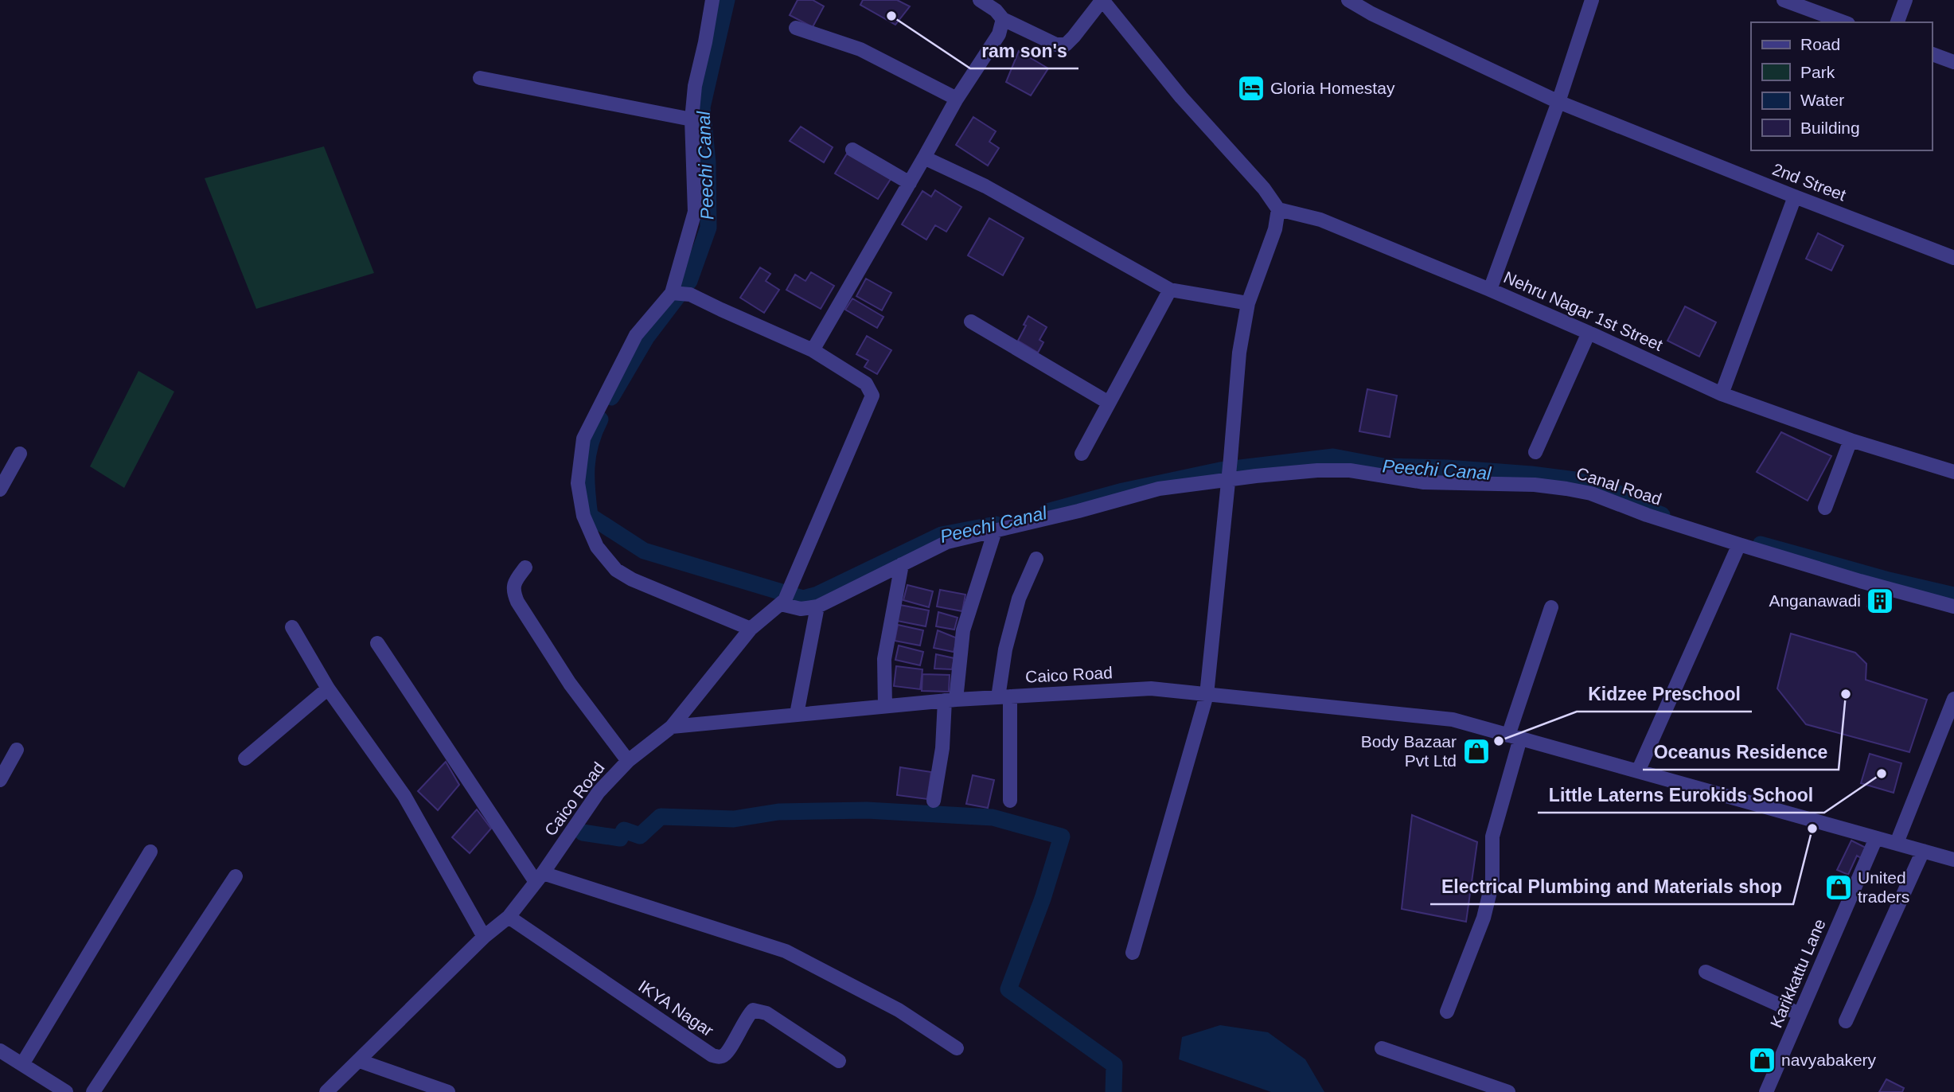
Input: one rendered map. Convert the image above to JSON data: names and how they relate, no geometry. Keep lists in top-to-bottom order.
{
  "streets": {
    "street": [
      "2nd Street",
      "Nehru Nagar 1st Street",
      "Canal Road",
      "Caico Road",
      "Karikkattu Lane",
      "IKYA Nagar"
    ]
  },
  "crossings": [
    ["2nd Street", "Nehru Nagar 1st Street"],
    ["Caico Road", "Karikkattu Lane"],
    ["Caico Road", "IKYA Nagar"]
  ],
  "water": ["Peechi Canal"],
  "places": {
    "other": [
      "ram son's",
      "Oceanus Residence",
      "Kidzee Preschool",
      "Little Laterns Eurokids School",
      "Electrical Plumbing and Materials shop"
    ],
    "hotel": ["Gloria Homestay"],
    "building": ["Anganawadi"],
    "shop": ["Body Bazaar Pvt Ltd", "United traders", "navyabakery"]
  },
  "legend": [
    "Road",
    "Park",
    "Water",
    "Building"
  ]
}
